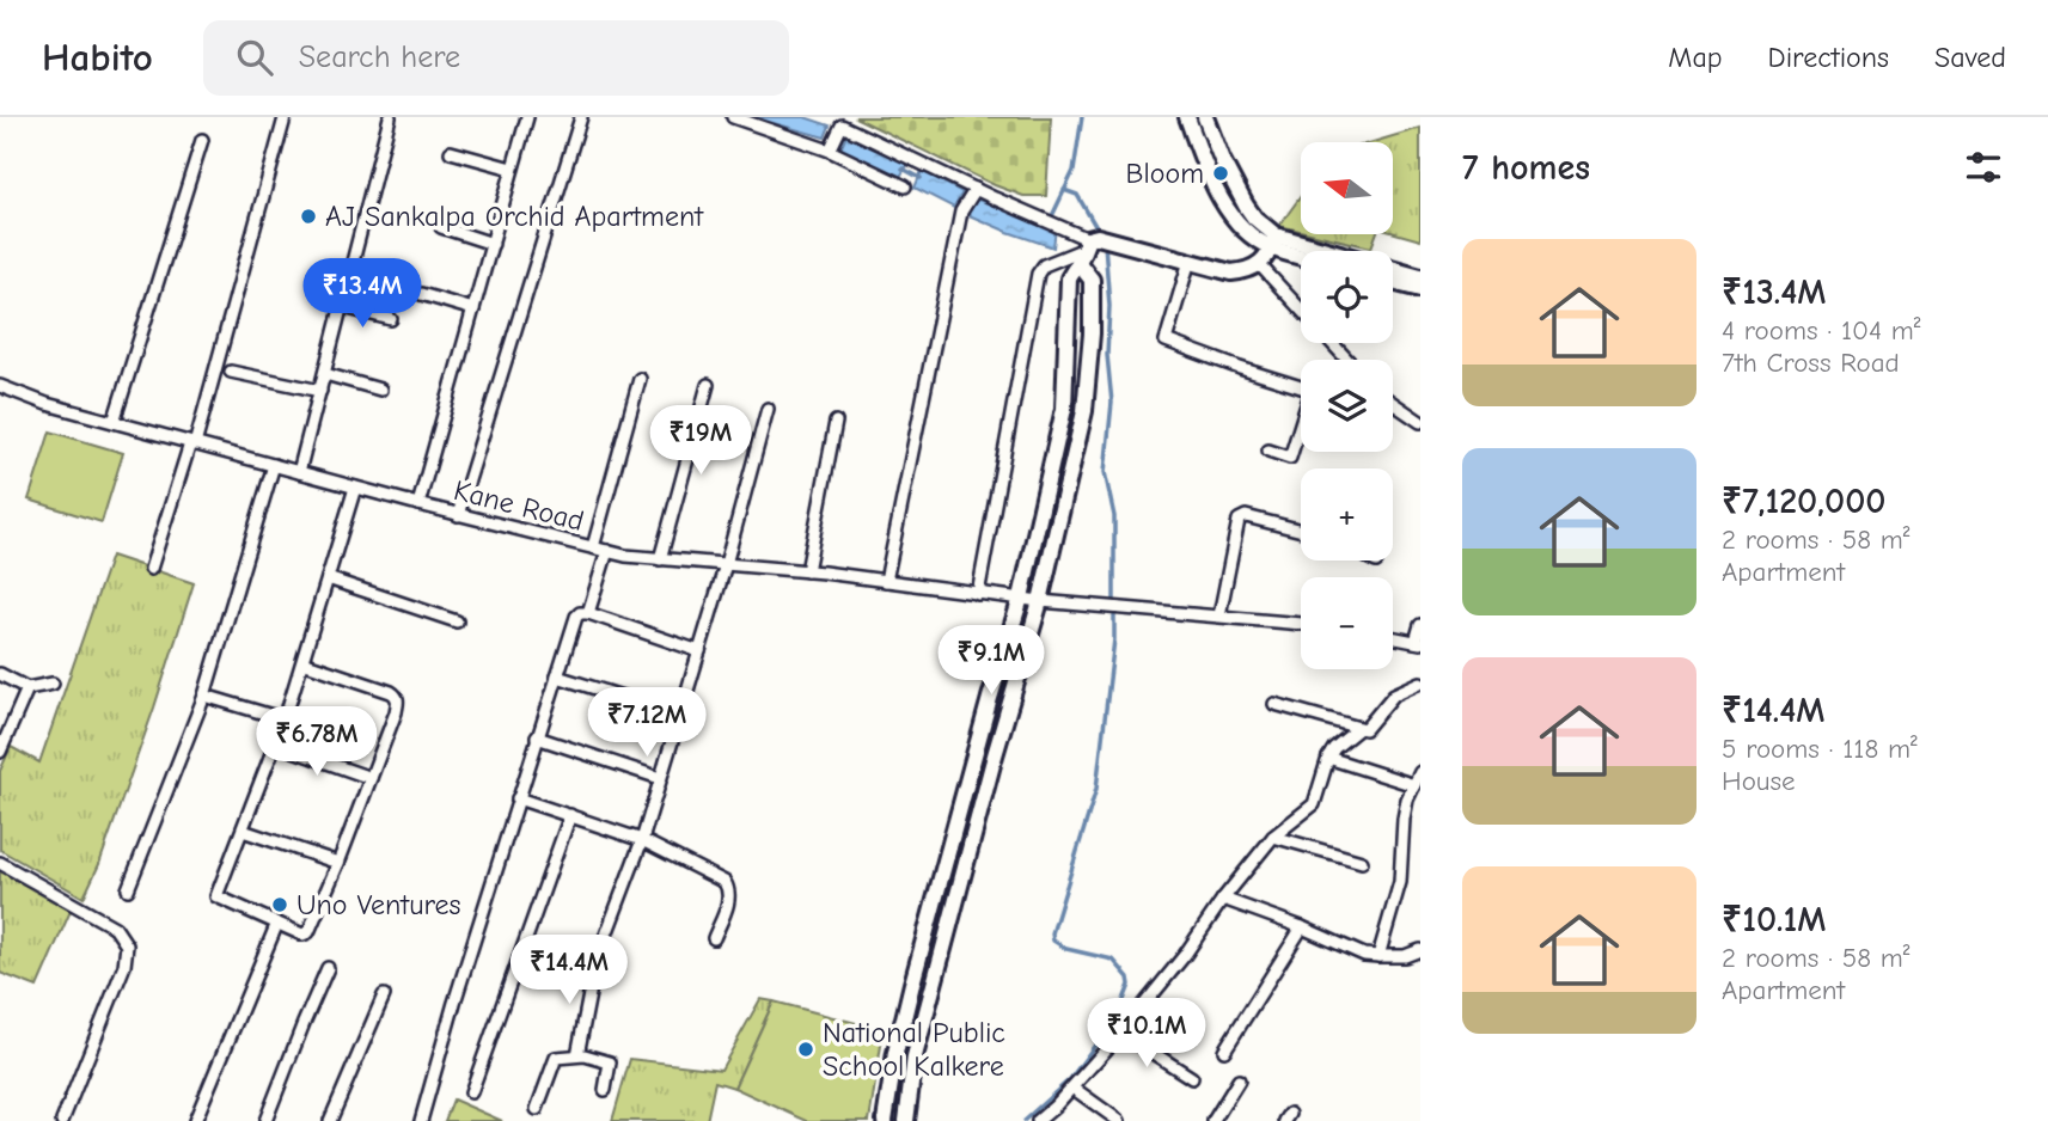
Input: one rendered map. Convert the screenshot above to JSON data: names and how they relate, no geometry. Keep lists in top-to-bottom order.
{
  "streets": {
    "street": ["Kane Road"]
  },
  "places": [
    "Bloom",
    "AJ Sankalpa Orchid Apartment",
    "Uno Ventures",
    "National Public School Kalkere"
  ],
  "north": "left",
  "page": {
    "header": "Habito",
    "search": "Search here",
    "nav": ["Map", "Directions", "Saved"],
    "heading": "7 homes",
    "map_buttons": ["+", "−"],
    "list": [
      {
        "name": "₹13.4M",
        "note": "4 rooms · 104 m² · 7th Cross Road"
      },
      {
        "name": "₹7,120,000",
        "note": "2 rooms · 58 m² · Apartment"
      },
      {
        "name": "₹14.4M",
        "note": "5 rooms · 118 m² · House"
      },
      {
        "name": "₹10.1M",
        "note": "2 rooms · 58 m² · Apartment"
      }
    ],
    "price": [
      "₹13.4M",
      "₹19M",
      "₹9.1M",
      "₹7.12M",
      "₹6.78M",
      "₹14.4M",
      "₹10.1M"
    ]
  }
}
